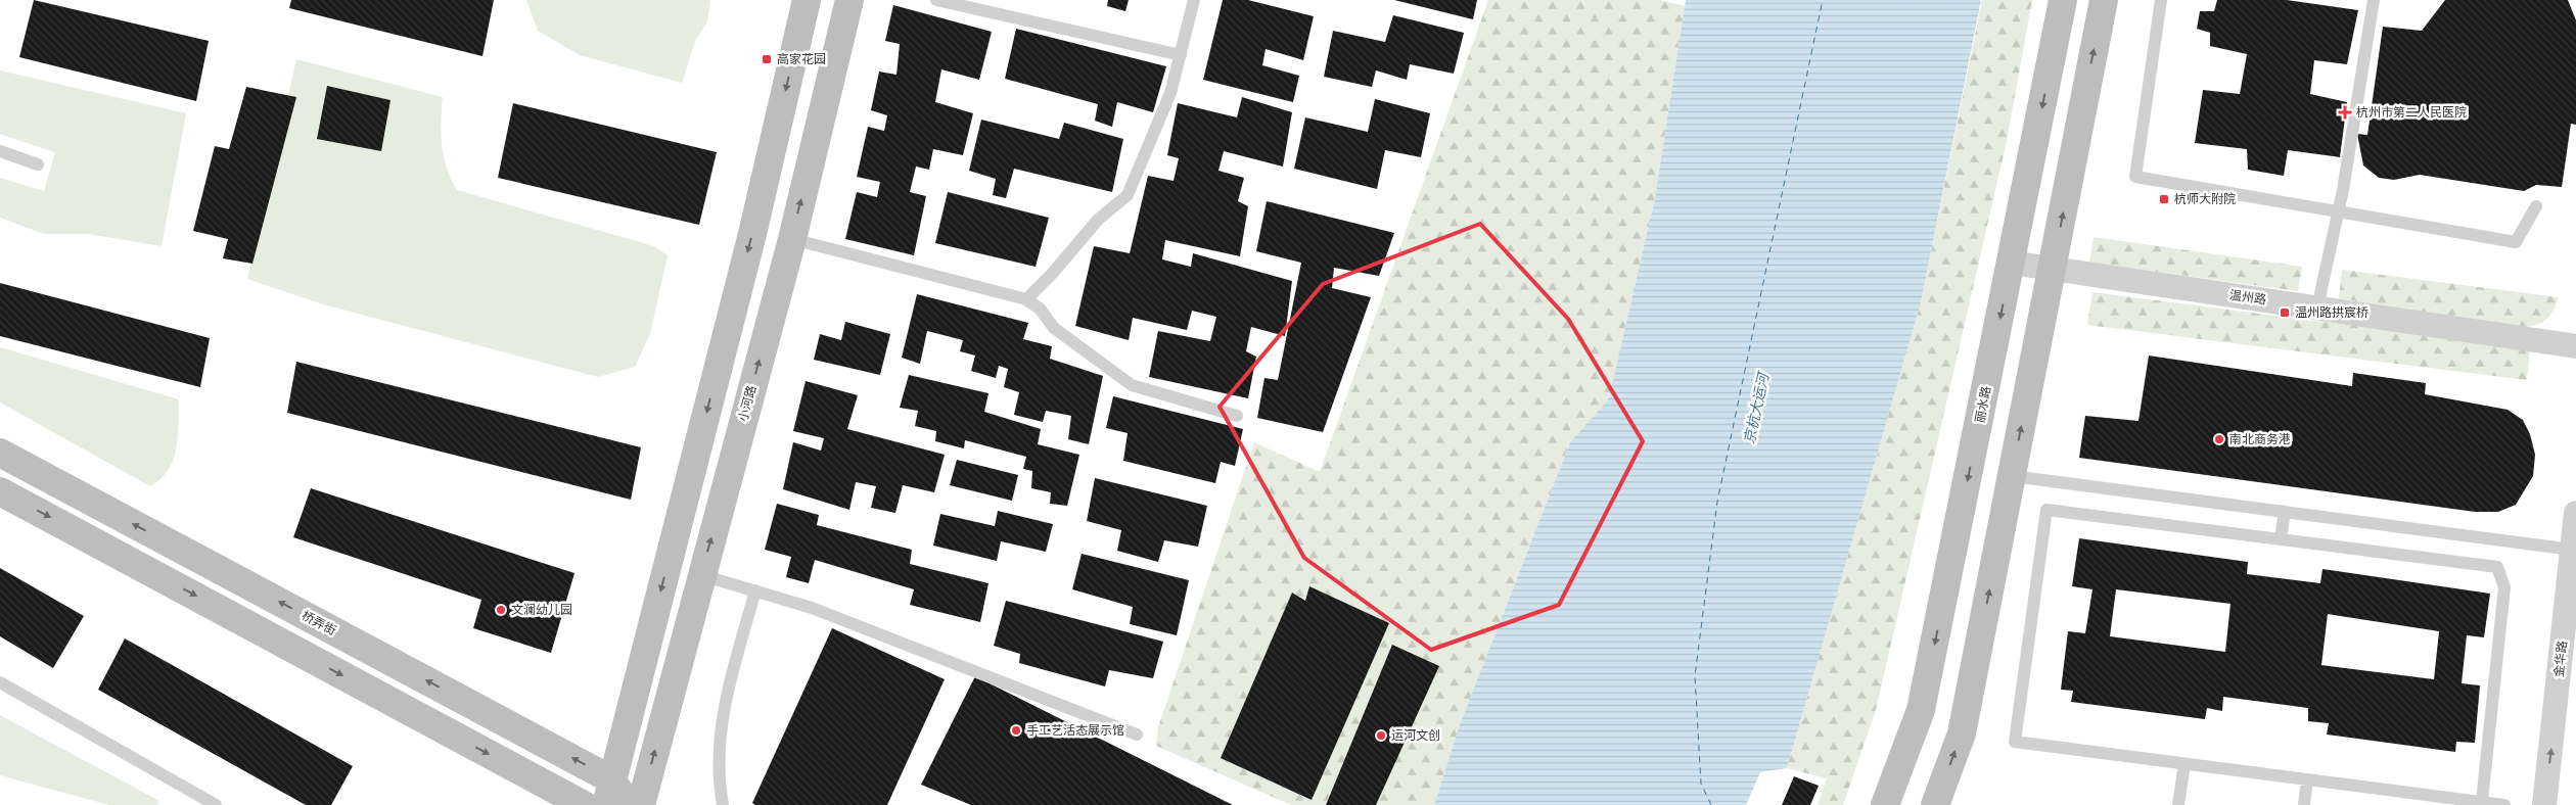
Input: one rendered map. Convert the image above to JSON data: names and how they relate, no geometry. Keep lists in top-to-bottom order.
{
  "streets": {
    "main road": ["小河路", "丽水路", "桥弄街"],
    "street": ["温州路", "金华路"]
  },
  "crossings": [
    ["温州路", "丽水路"]
  ],
  "one_way": ["金华路"],
  "water": ["京杭大运河"],
  "places": {
    "transit": ["高家花园", "杭师大附院", "温州路拱宸桥"],
    "health": ["杭州市第二人民医院"],
    "other": [
      "南北商务港",
      "文澜幼儿园",
      "手工艺活态展示馆",
      "运河文创"
    ]
  }
}
